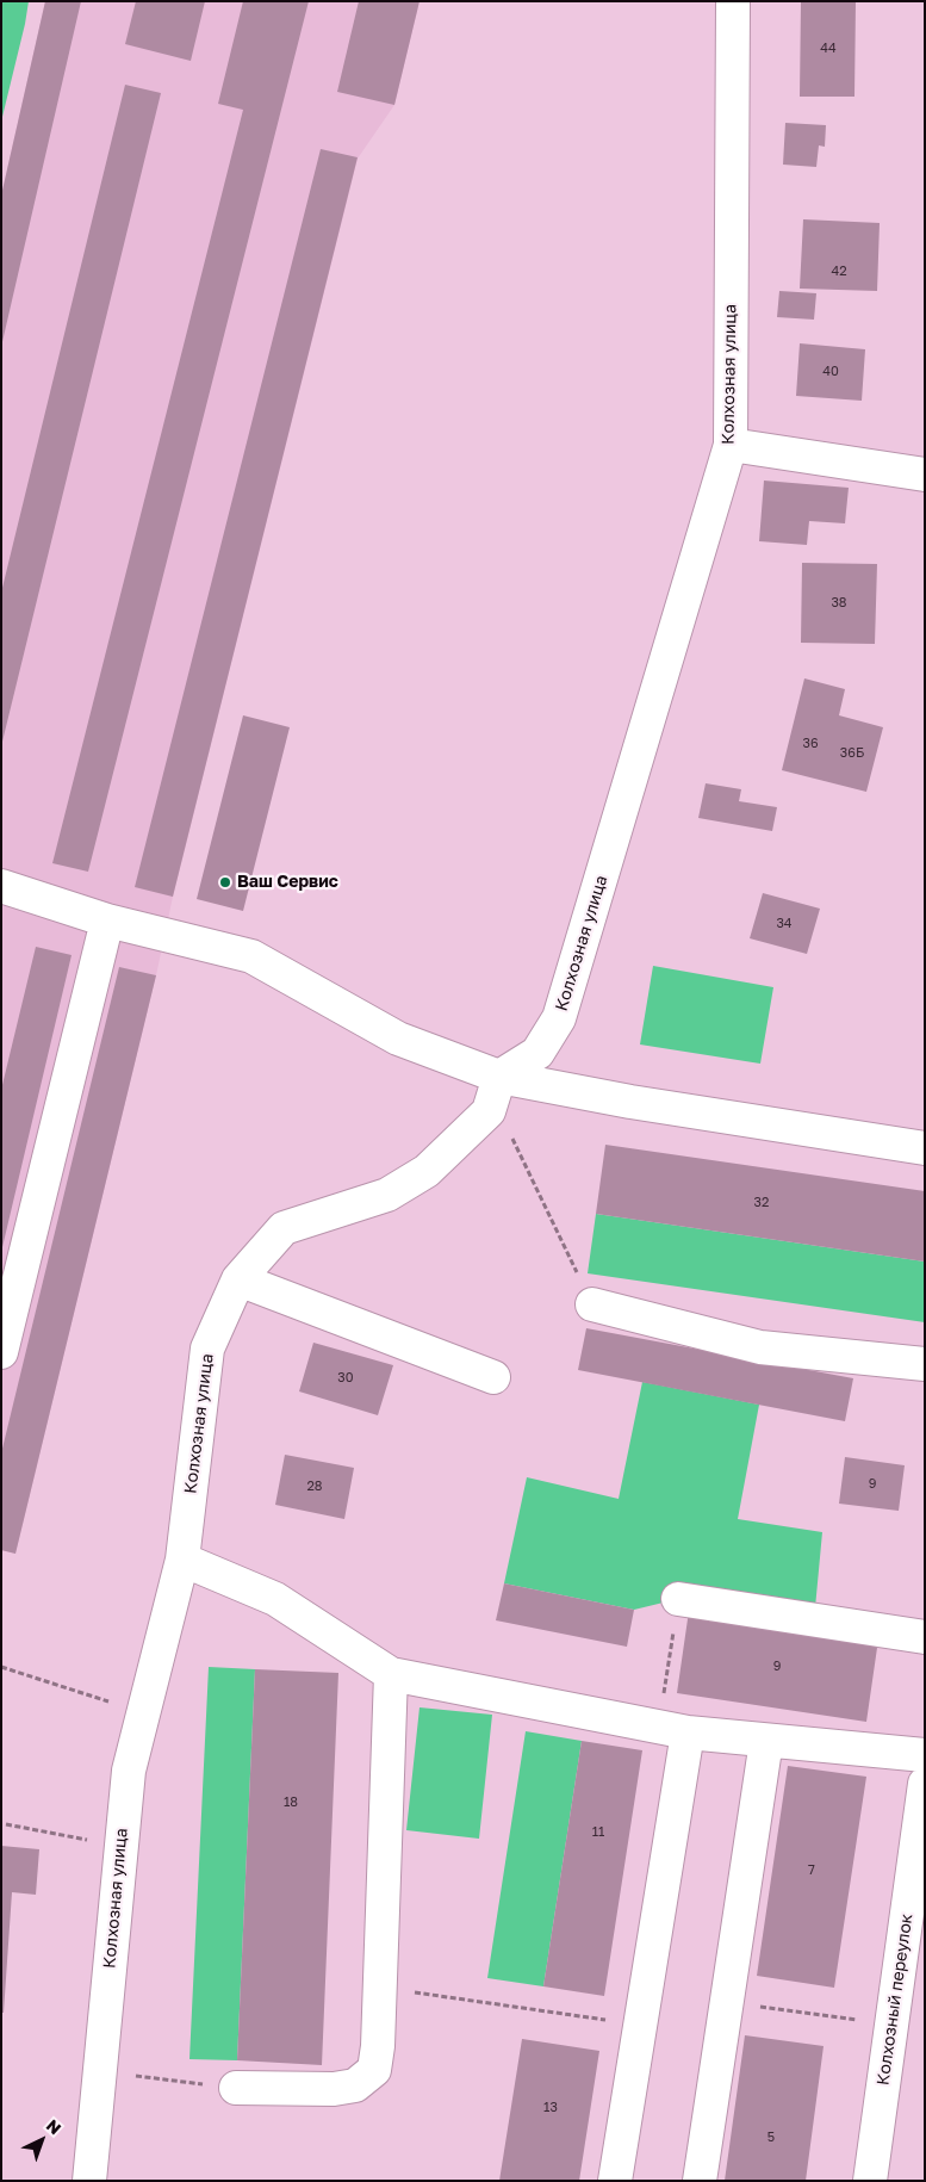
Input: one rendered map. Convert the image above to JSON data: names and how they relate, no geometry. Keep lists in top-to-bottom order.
{
  "streets": {
    "street": ["Колхозная улица", "Колхозный переулок"]
  },
  "places": ["Ваш Сервис"],
  "house_numbers": [
    "44",
    "42",
    "40",
    "38",
    "36",
    "36Б",
    "34",
    "32",
    "30",
    "9",
    "28",
    "9",
    "18",
    "11",
    "7",
    "13",
    "5"
  ],
  "north": "top right"
}
